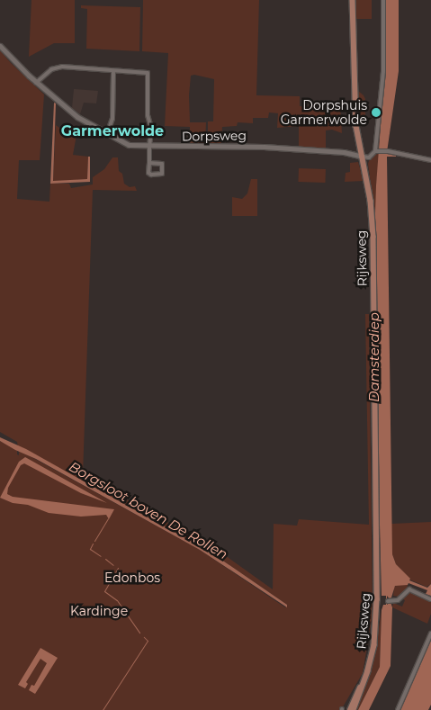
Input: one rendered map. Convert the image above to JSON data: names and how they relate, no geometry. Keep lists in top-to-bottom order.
{
  "streets": {
    "main road": ["Rijksweg"],
    "street": ["Dorpsweg"]
  },
  "crossings": [
    ["Dorpsweg", "Rijksweg"]
  ],
  "districts": ["Garmerwolde"],
  "water": ["Damsterdiep", "Borgsloot boven De Rollen"],
  "parks": ["Edonbos", "Kardinge"],
  "places": ["Dorpshuis Garmerwolde"]
}
